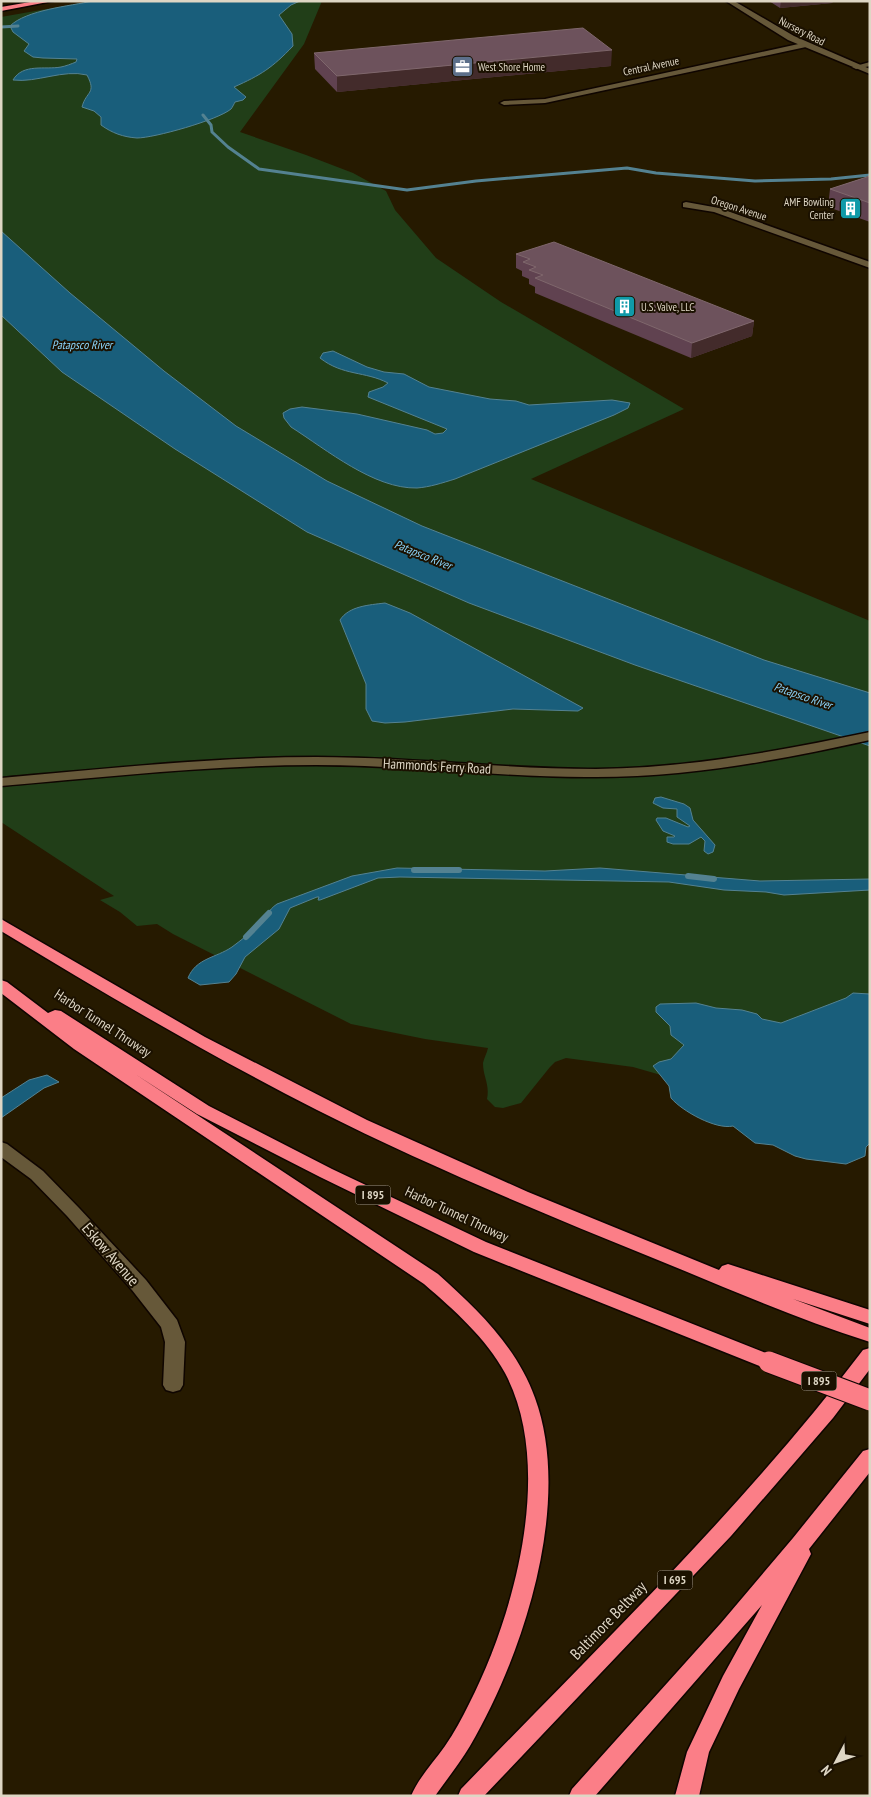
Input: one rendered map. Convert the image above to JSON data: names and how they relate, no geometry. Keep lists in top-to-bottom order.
{
  "streets": {
    "highway": [
      "Harbor Tunnel Thruway",
      "I 895",
      "I 695",
      "Baltimore Beltway"
    ],
    "street": [
      "Nursery Road",
      "Central Avenue",
      "Oregon Avenue",
      "Hammonds Ferry Road",
      "Eskow Avenue"
    ]
  },
  "crossings": [
    ["Nursery Road", "Central Avenue"]
  ],
  "water": ["Patapsco River"],
  "places": {
    "office": ["West Shore Home"],
    "building": ["AMF Bowling Center", "U.S. Valve, LLC"]
  },
  "north": "bottom left"
}
